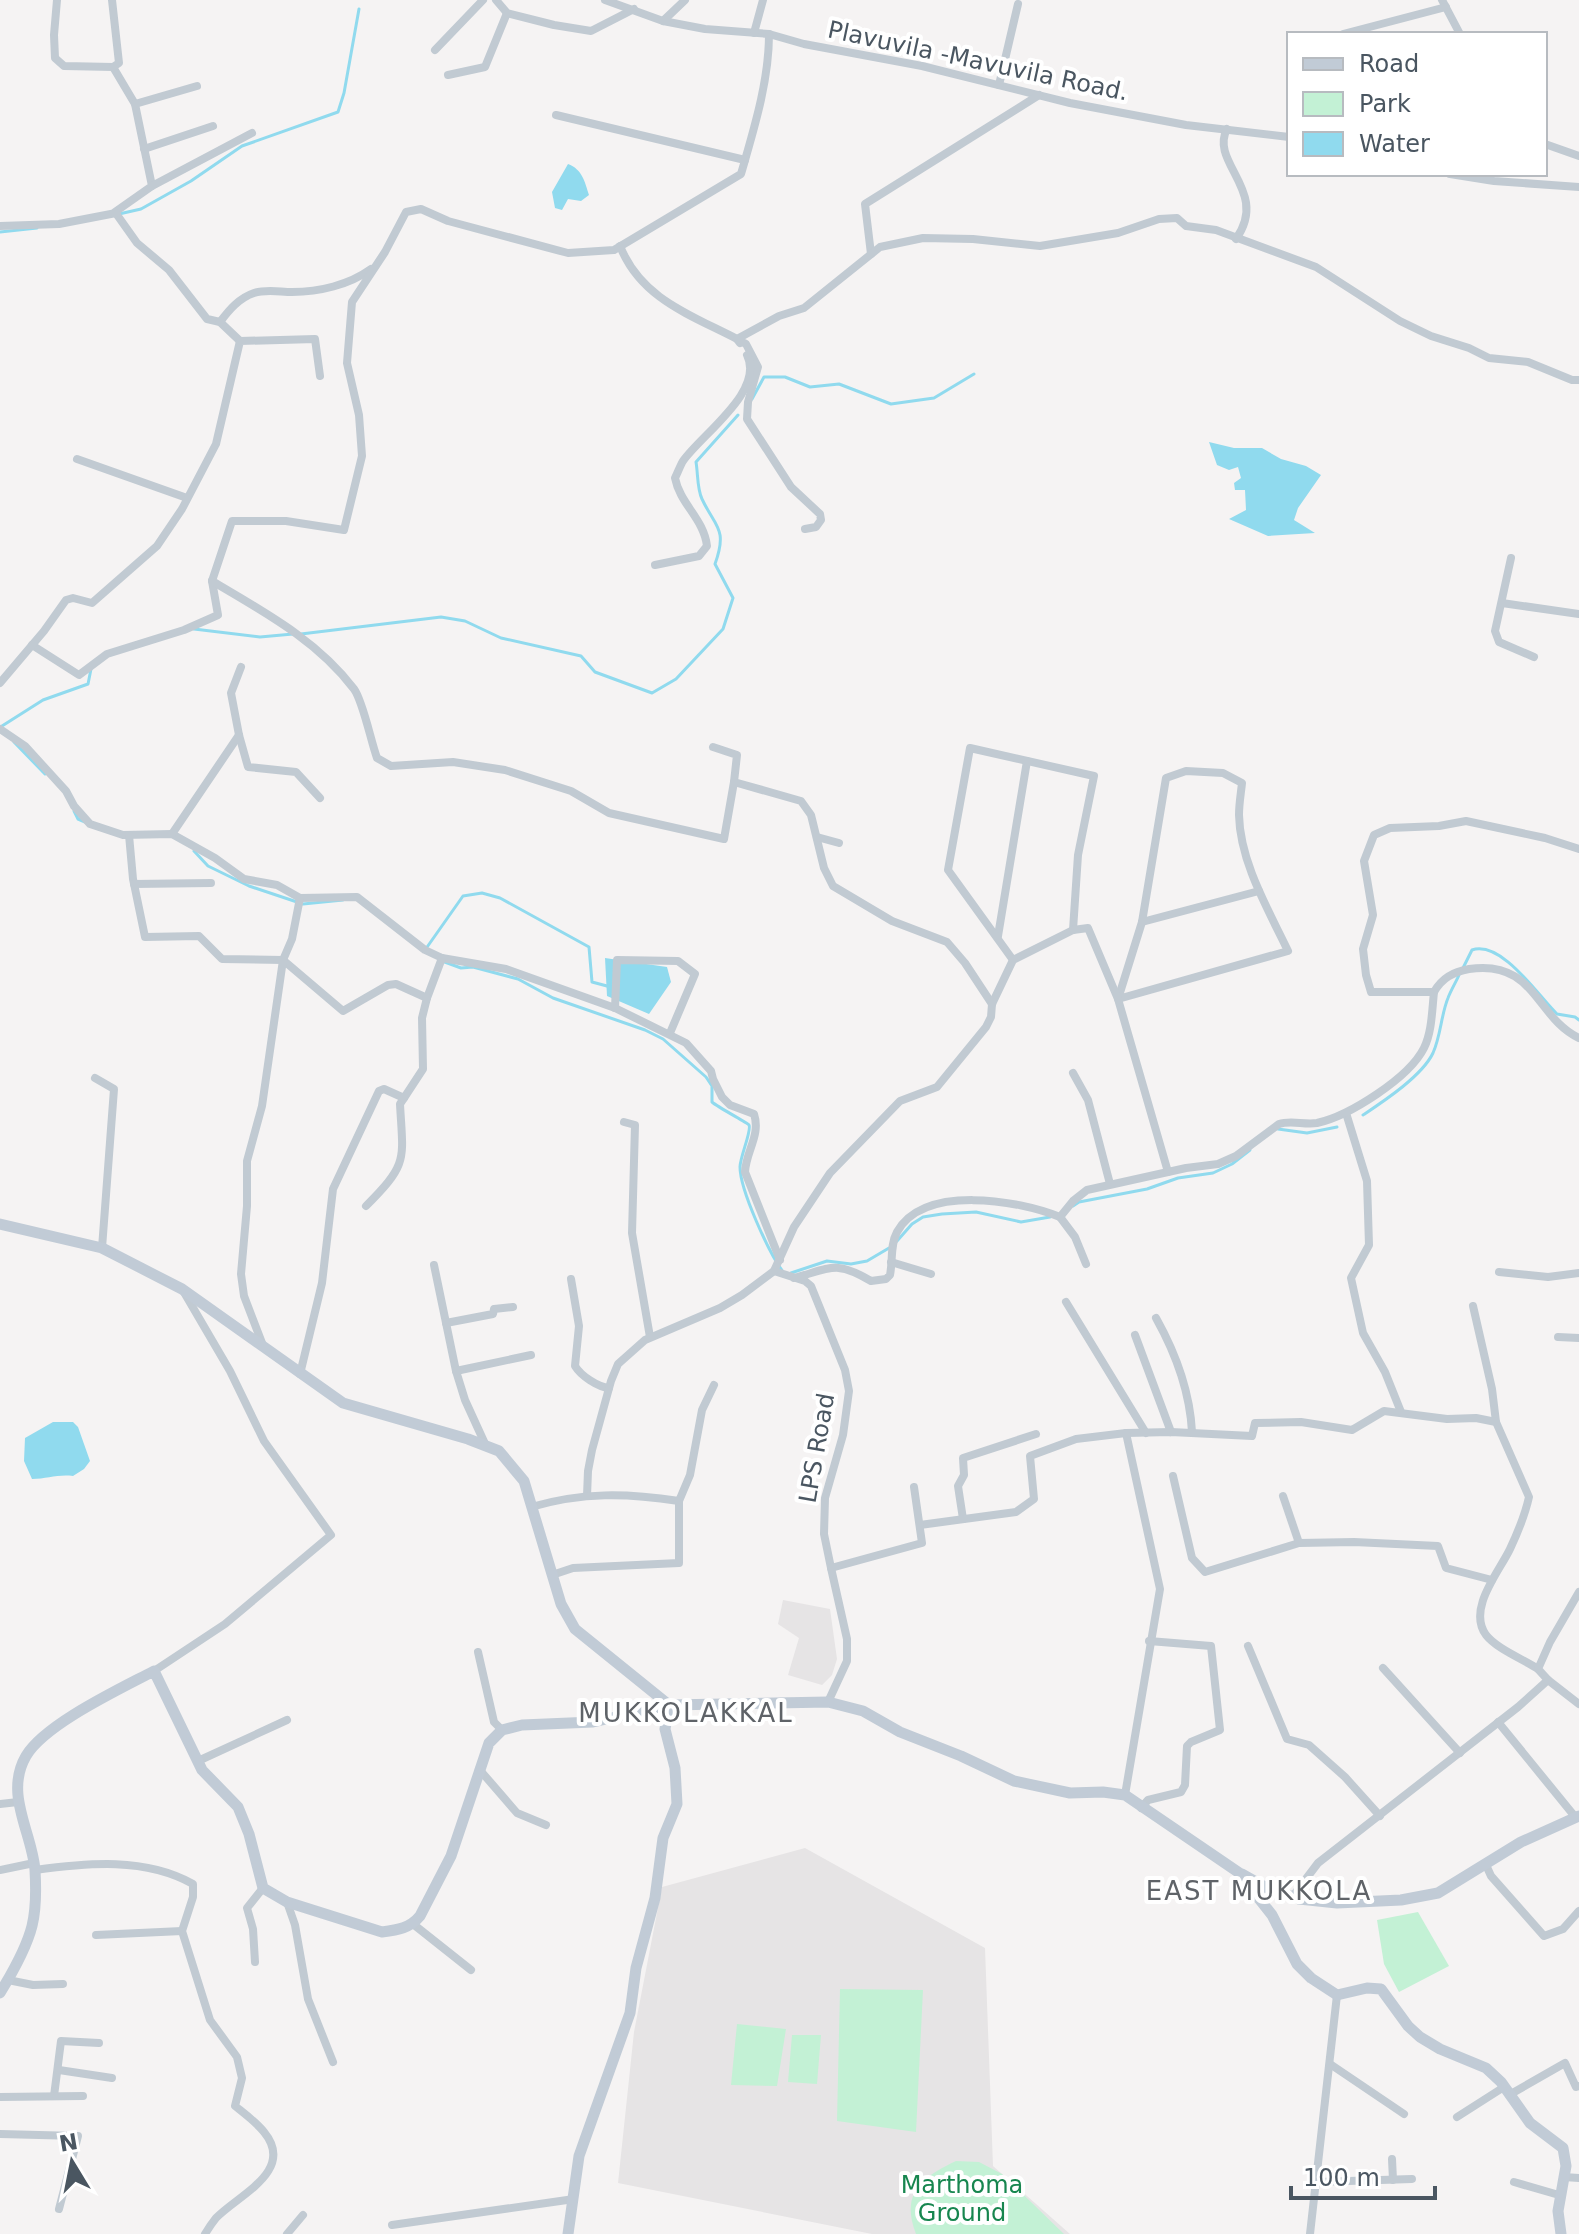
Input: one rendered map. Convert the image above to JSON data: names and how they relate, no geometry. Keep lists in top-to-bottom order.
{
  "streets": {
    "street": ["Plavuvila -Mavuvila Road.", "LPS Road"]
  },
  "districts": ["MUKKOLAKKAL", "EAST MUKKOLA"],
  "parks": ["Marthoma Ground"],
  "legend": ["Road", "Park", "Water"],
  "scale_bar": "100 m",
  "north": "top"
}
